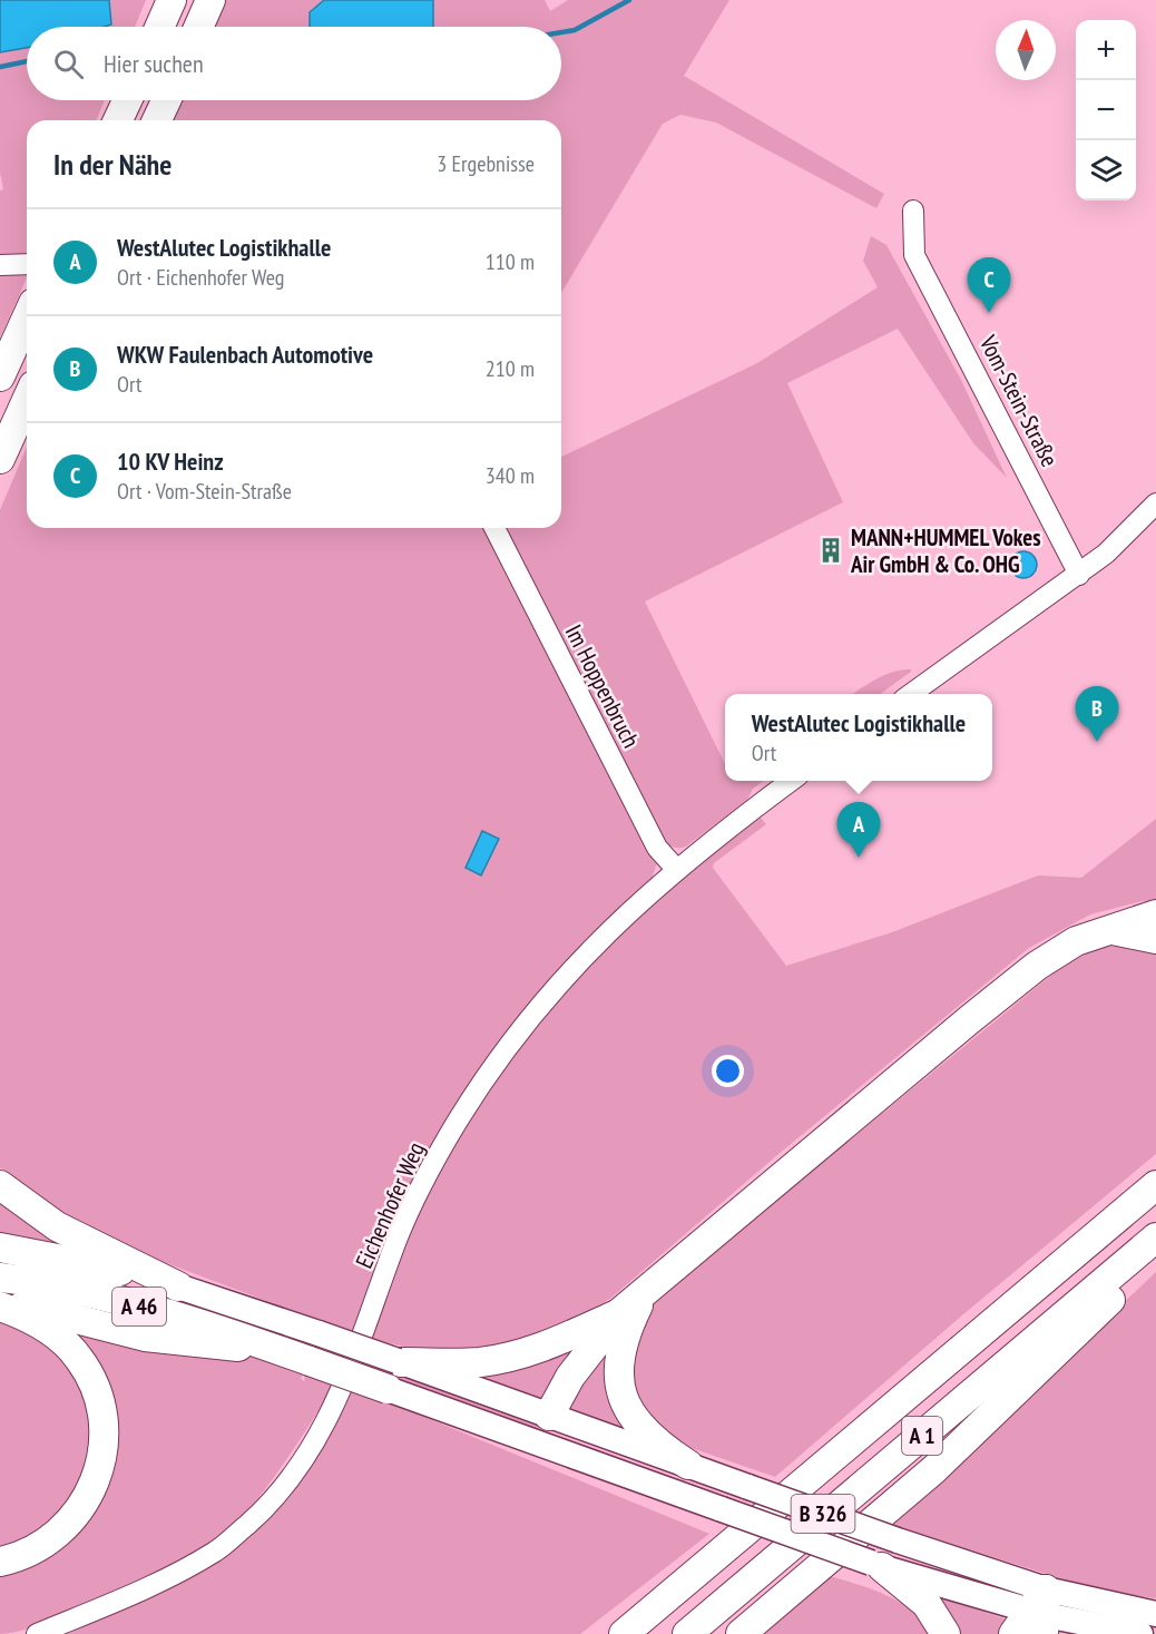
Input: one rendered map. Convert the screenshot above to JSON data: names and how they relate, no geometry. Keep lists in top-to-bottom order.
{
  "streets": {
    "highway": ["A 46", "A 1"],
    "main road": ["B 326"],
    "street": ["Vom-Stein-Straße", "Im Hoppenbruch", "Eichenhofer Weg"]
  },
  "crossings": [
    ["Im Hoppenbruch", "Eichenhofer Weg"],
    ["A 46", "B 326"]
  ],
  "places": {
    "building": ["MANN+HUMMEL Vokes Air GmbH & Co. OHG"]
  },
  "north": "top",
  "page": {
    "map_buttons": ["+", "−"],
    "search": "Hier suchen",
    "heading": ["In der Nähe", "3 Ergebnisse"],
    "list": [
      {
        "mark": "A",
        "name": "WestAlutec Logistikhalle",
        "note": "Ort · Eichenhofer Weg",
        "value": "110 m"
      },
      {
        "mark": "B",
        "name": "WKW Faulenbach Automotive",
        "note": "Ort",
        "value": "210 m"
      },
      {
        "mark": "C",
        "name": "10 KV Heinz",
        "note": "Ort · Vom-Stein-Straße",
        "value": "340 m"
      }
    ],
    "pins": ["C", "B", "A"],
    "popup": ["WestAlutec Logistikhalle", "Ort"]
  }
}
